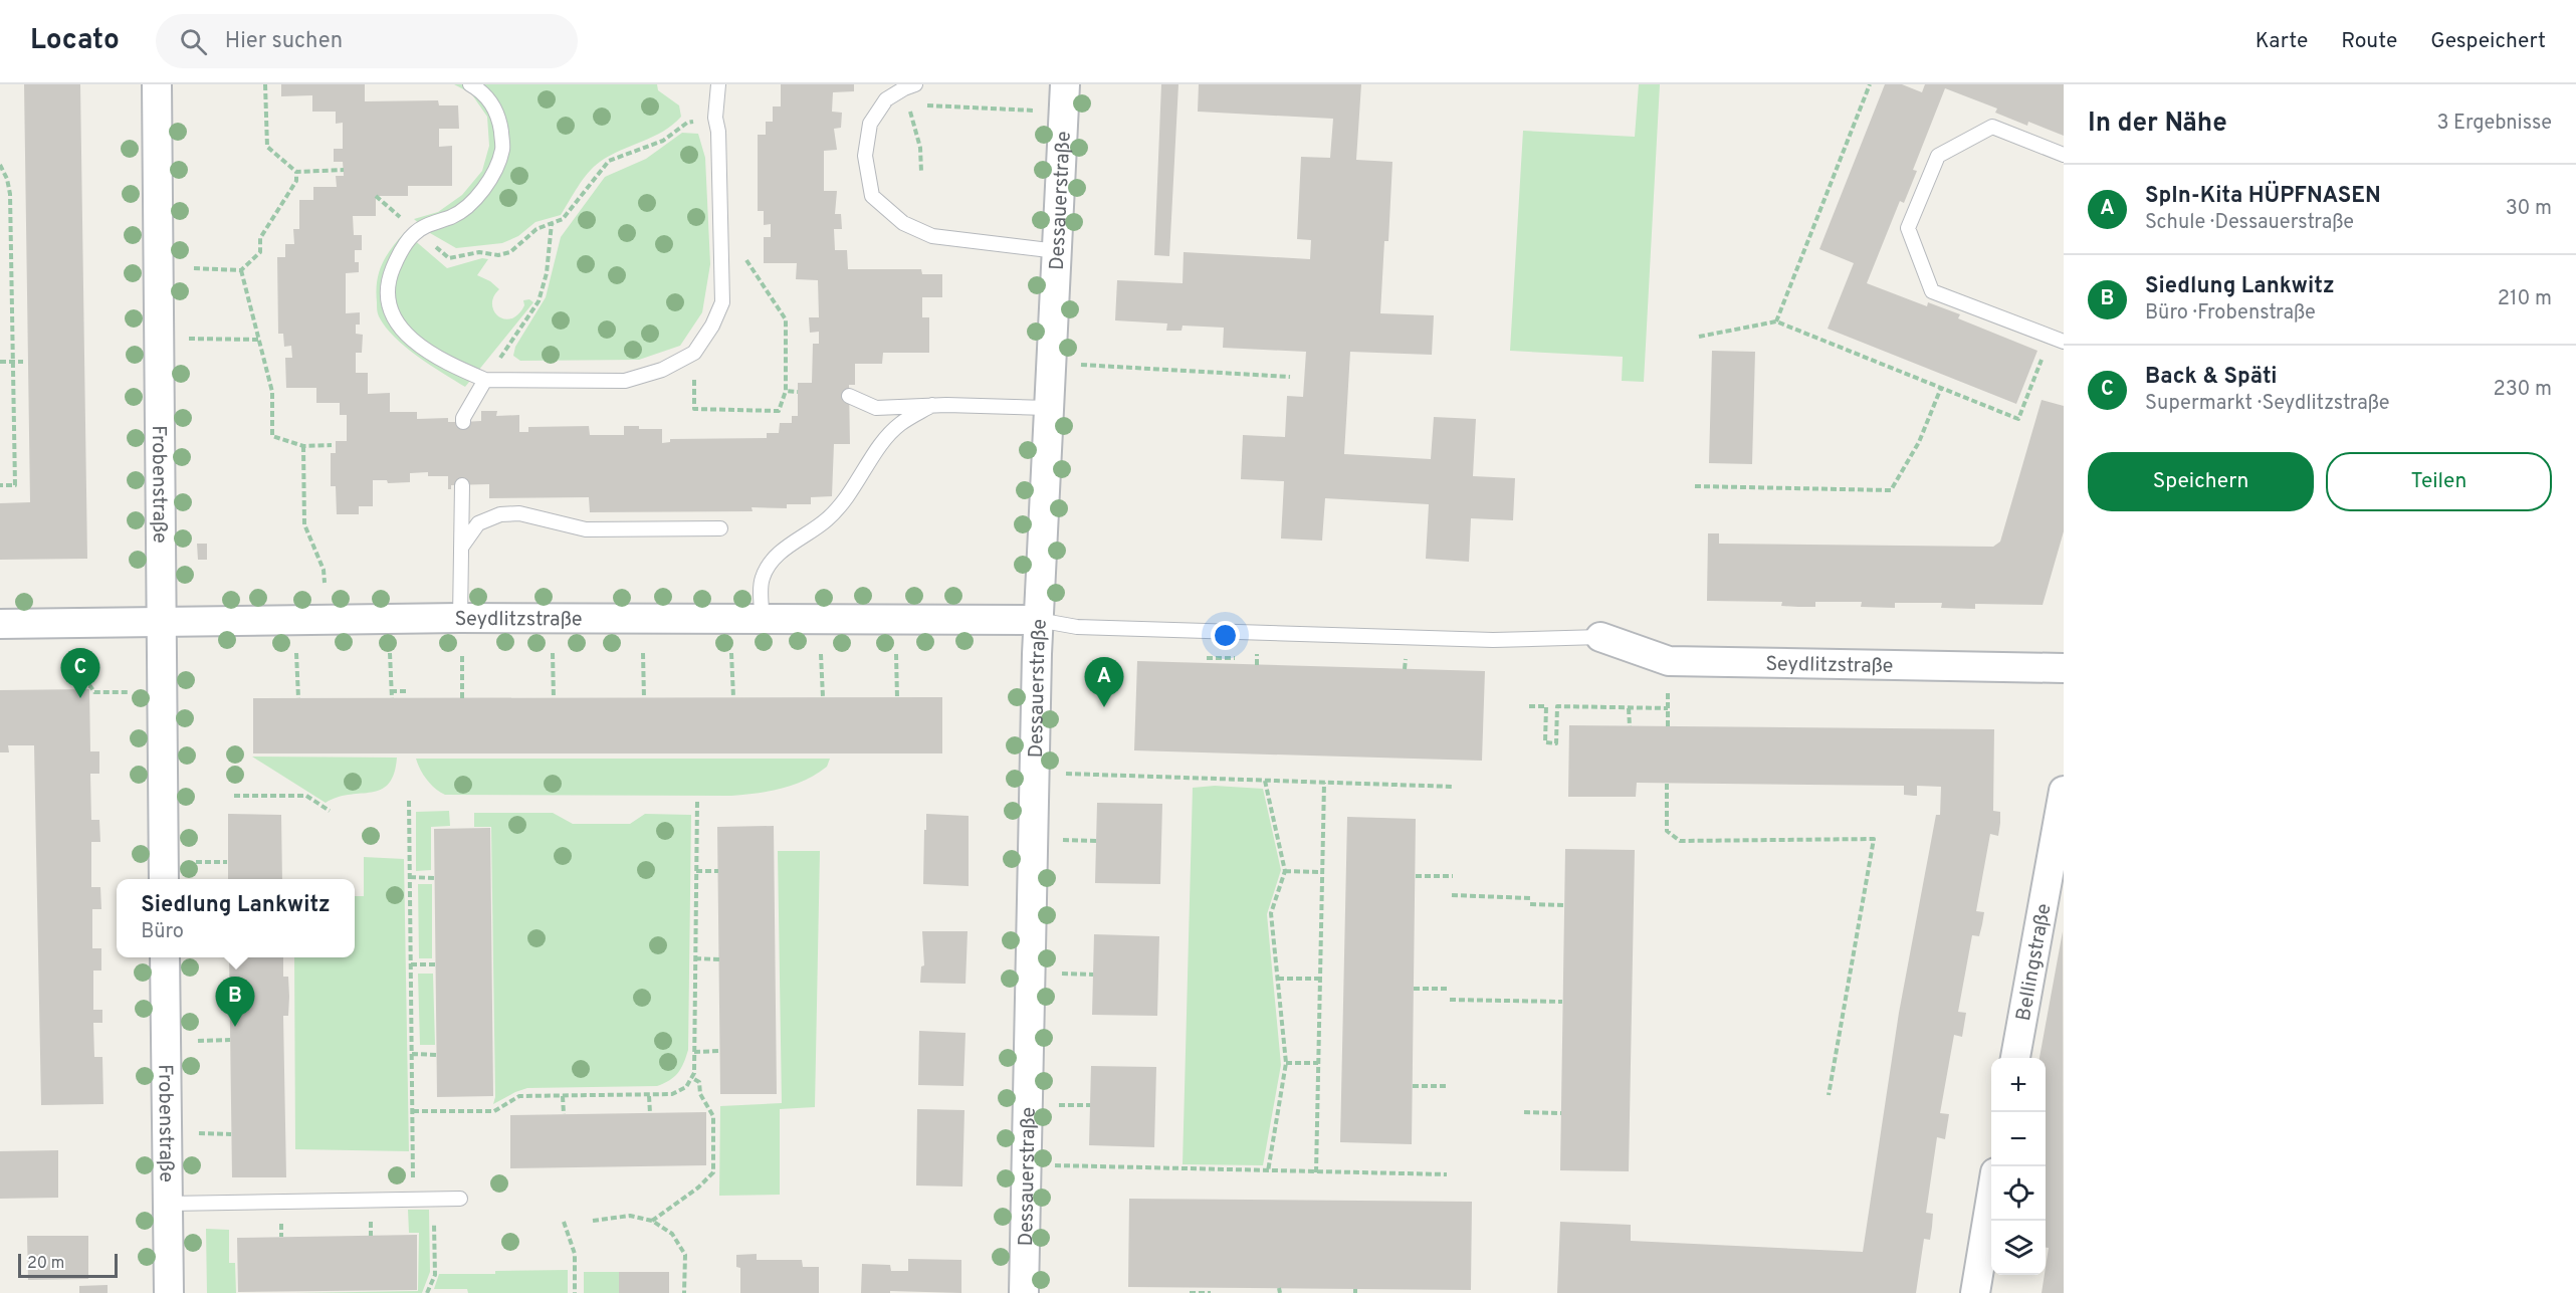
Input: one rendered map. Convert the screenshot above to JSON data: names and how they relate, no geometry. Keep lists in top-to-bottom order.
{
  "streets": {
    "street": [
      "Dessauerstraße",
      "Frobenstraße",
      "Seydlitzstraße",
      "Bellingstraße"
    ]
  },
  "crossings": [
    ["Dessauerstraße", "Seydlitzstraße"],
    ["Frobenstraße", "Seydlitzstraße"]
  ],
  "scale_bar": "20 m",
  "page": {
    "header": "Locato",
    "search": "Hier suchen",
    "nav": ["Karte", "Route", "Gespeichert"],
    "heading": ["In der Nähe", "3 Ergebnisse"],
    "list": [
      {
        "mark": "A",
        "name": "SpIn-Kita HÜPFNASEN",
        "note": "Schule · Dessauerstraße",
        "value": "30 m"
      },
      {
        "mark": "B",
        "name": "Siedlung Lankwitz",
        "note": "Büro · Frobenstraße",
        "value": "210 m"
      },
      {
        "mark": "C",
        "name": "Back & Späti",
        "note": "Supermarkt · Seydlitzstraße",
        "value": "230 m"
      }
    ],
    "buttons": ["Speichern", "Teilen"],
    "pins": ["C", "A", "B"],
    "popup": ["Siedlung Lankwitz", "Büro"],
    "map_buttons": ["+", "−"],
    "scale": "20 m"
  }
}
